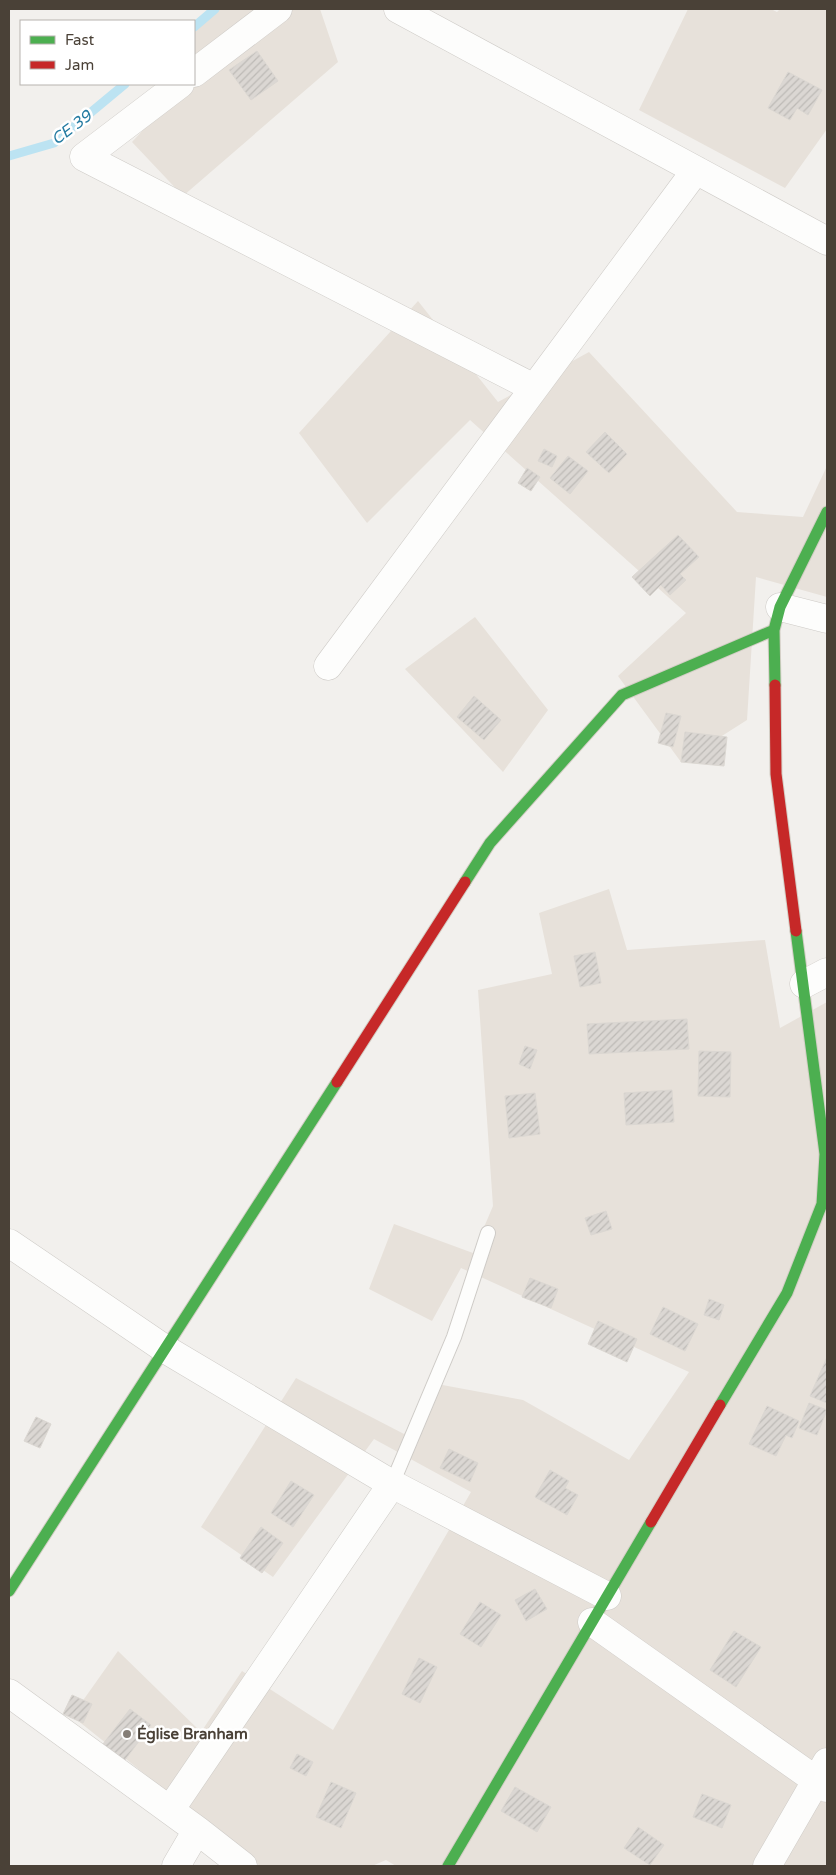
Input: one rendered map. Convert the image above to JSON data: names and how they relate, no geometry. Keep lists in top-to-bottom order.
{
  "water": ["CE 39"],
  "places": ["Église Branham"],
  "legend": ["Fast", "Jam"]
}
